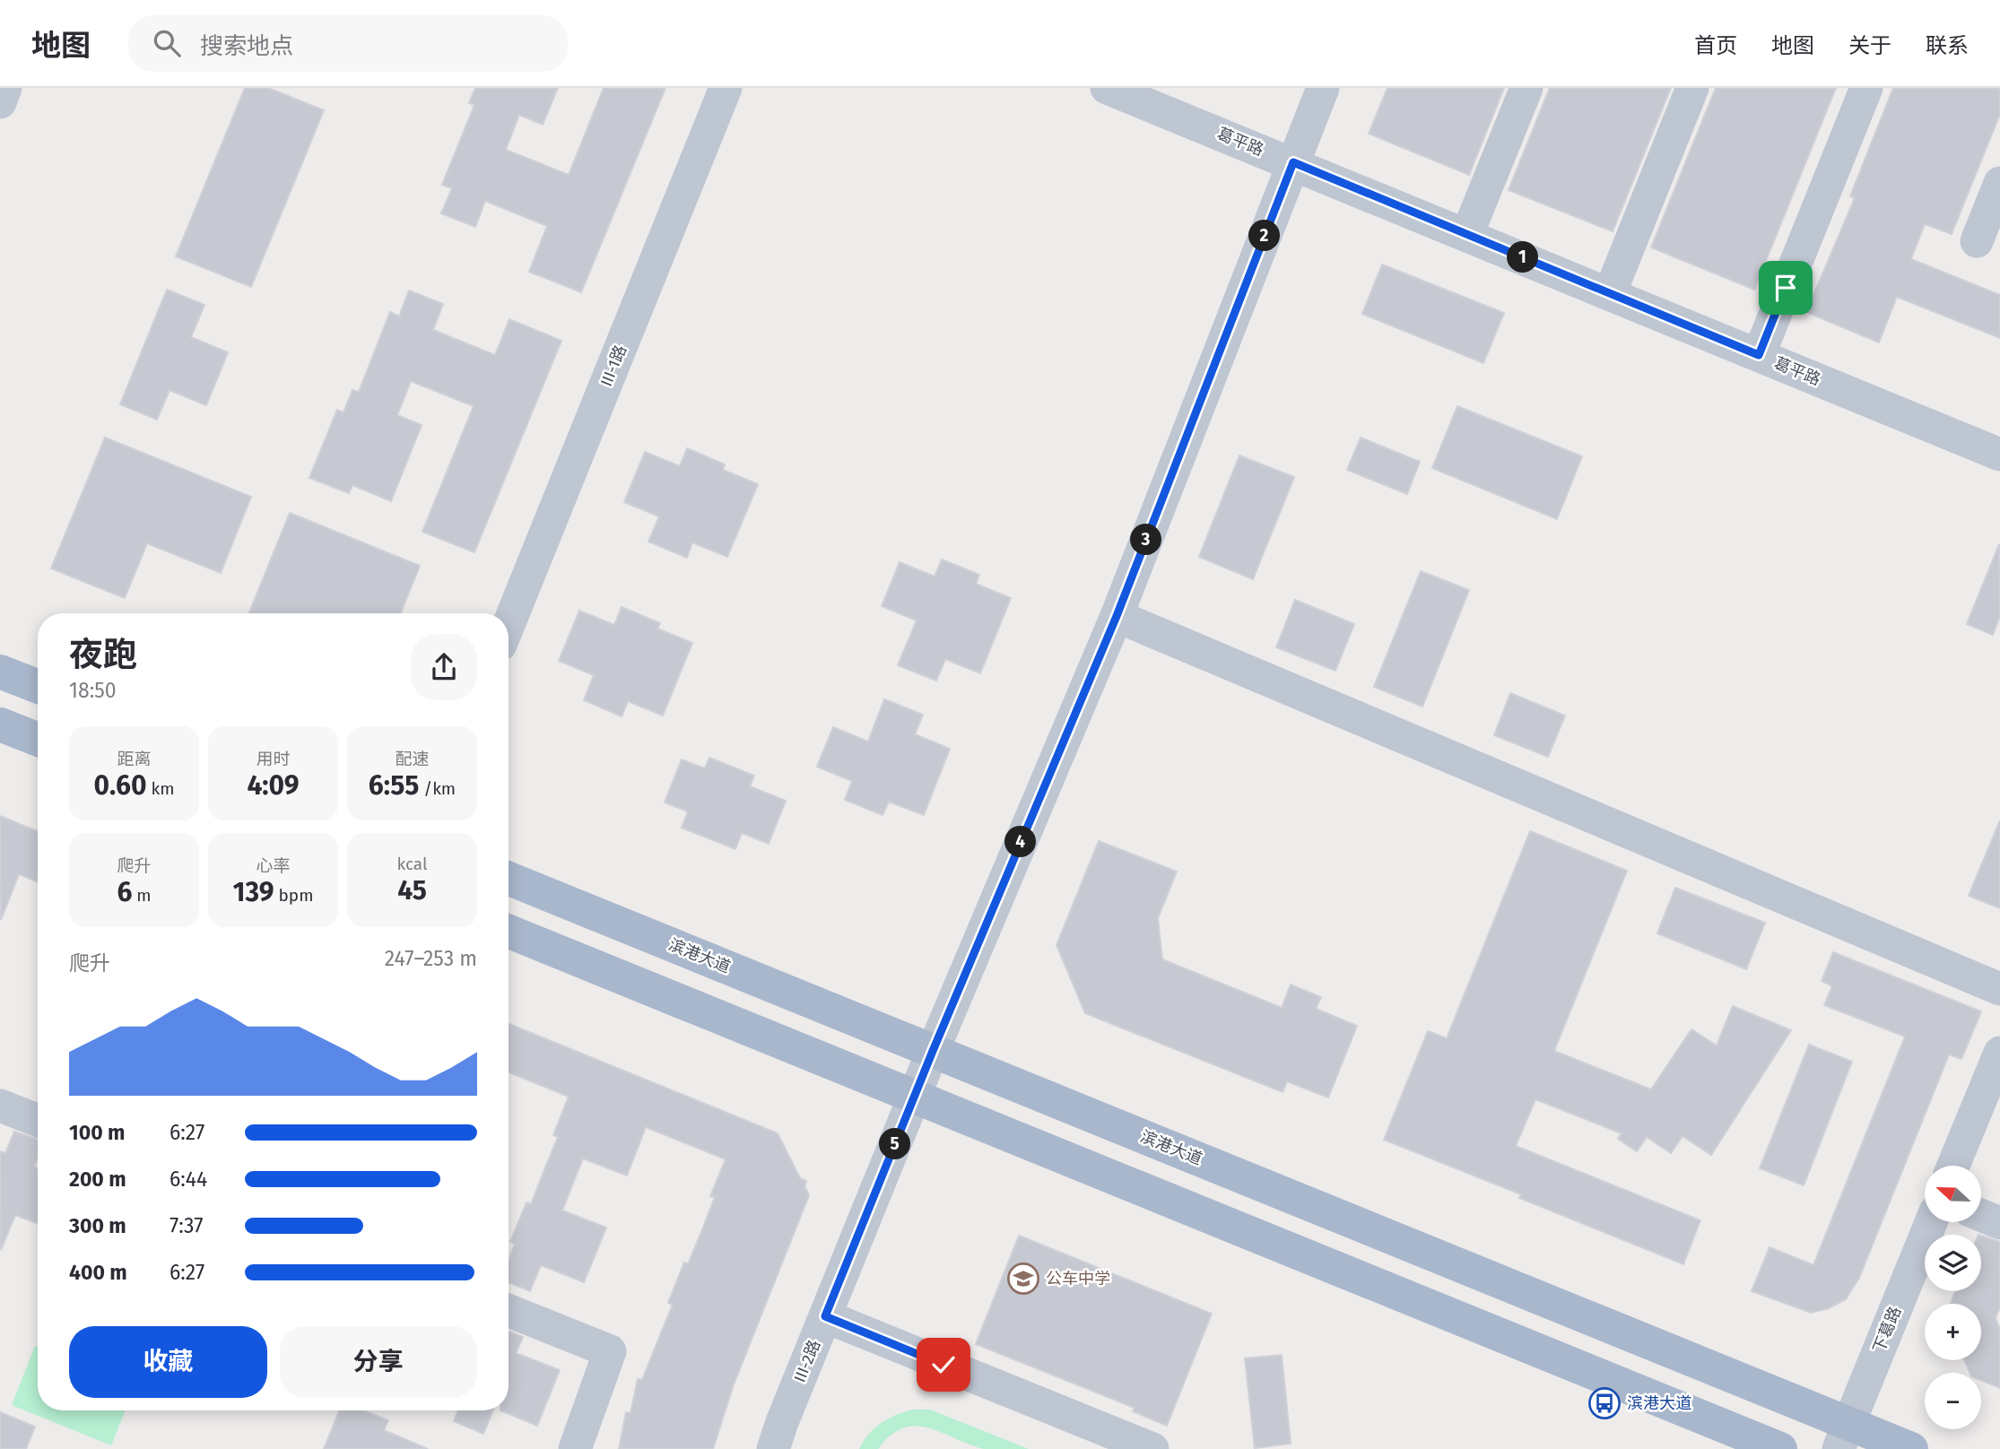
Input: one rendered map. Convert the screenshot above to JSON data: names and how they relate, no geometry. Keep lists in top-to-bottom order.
{
  "streets": {
    "main road": ["滨港大道"],
    "street": [
      "葛平路",
      "III-1路",
      "下葛路",
      "III-2路"
    ]
  },
  "crossings": [
    ["葛平路", "III-2路"],
    ["滨港大道", "下葛路"],
    ["滨港大道", "III-2路"]
  ],
  "places": {
    "school or university": ["公车中学"],
    "bus stop": ["滨港大道"]
  },
  "north": "left",
  "page": {
    "header": "地图",
    "search": "搜索地点",
    "nav": [
      "首页",
      "地图",
      "关于",
      "联系"
    ],
    "pins": [
      "2",
      "1",
      "3",
      "4",
      "5"
    ],
    "heading": ["夜跑", "18:50"],
    "stats": [
      ["距离", "0.60 km"],
      ["用时", "4:09"],
      ["配速", "6:55 /km"],
      ["爬升", "6 m"],
      ["心率", "139 bpm"],
      ["kcal", "45"]
    ],
    "chart": ["爬升", "247–253 m"],
    "list": [
      {
        "name": "100 m",
        "note": "6:27"
      },
      {
        "name": "200 m",
        "note": "6:44"
      },
      {
        "name": "300 m",
        "note": "7:37"
      },
      {
        "name": "400 m",
        "note": "6:27"
      }
    ],
    "map_buttons": ["+", "−"],
    "buttons": ["收藏", "分享"]
  }
}
